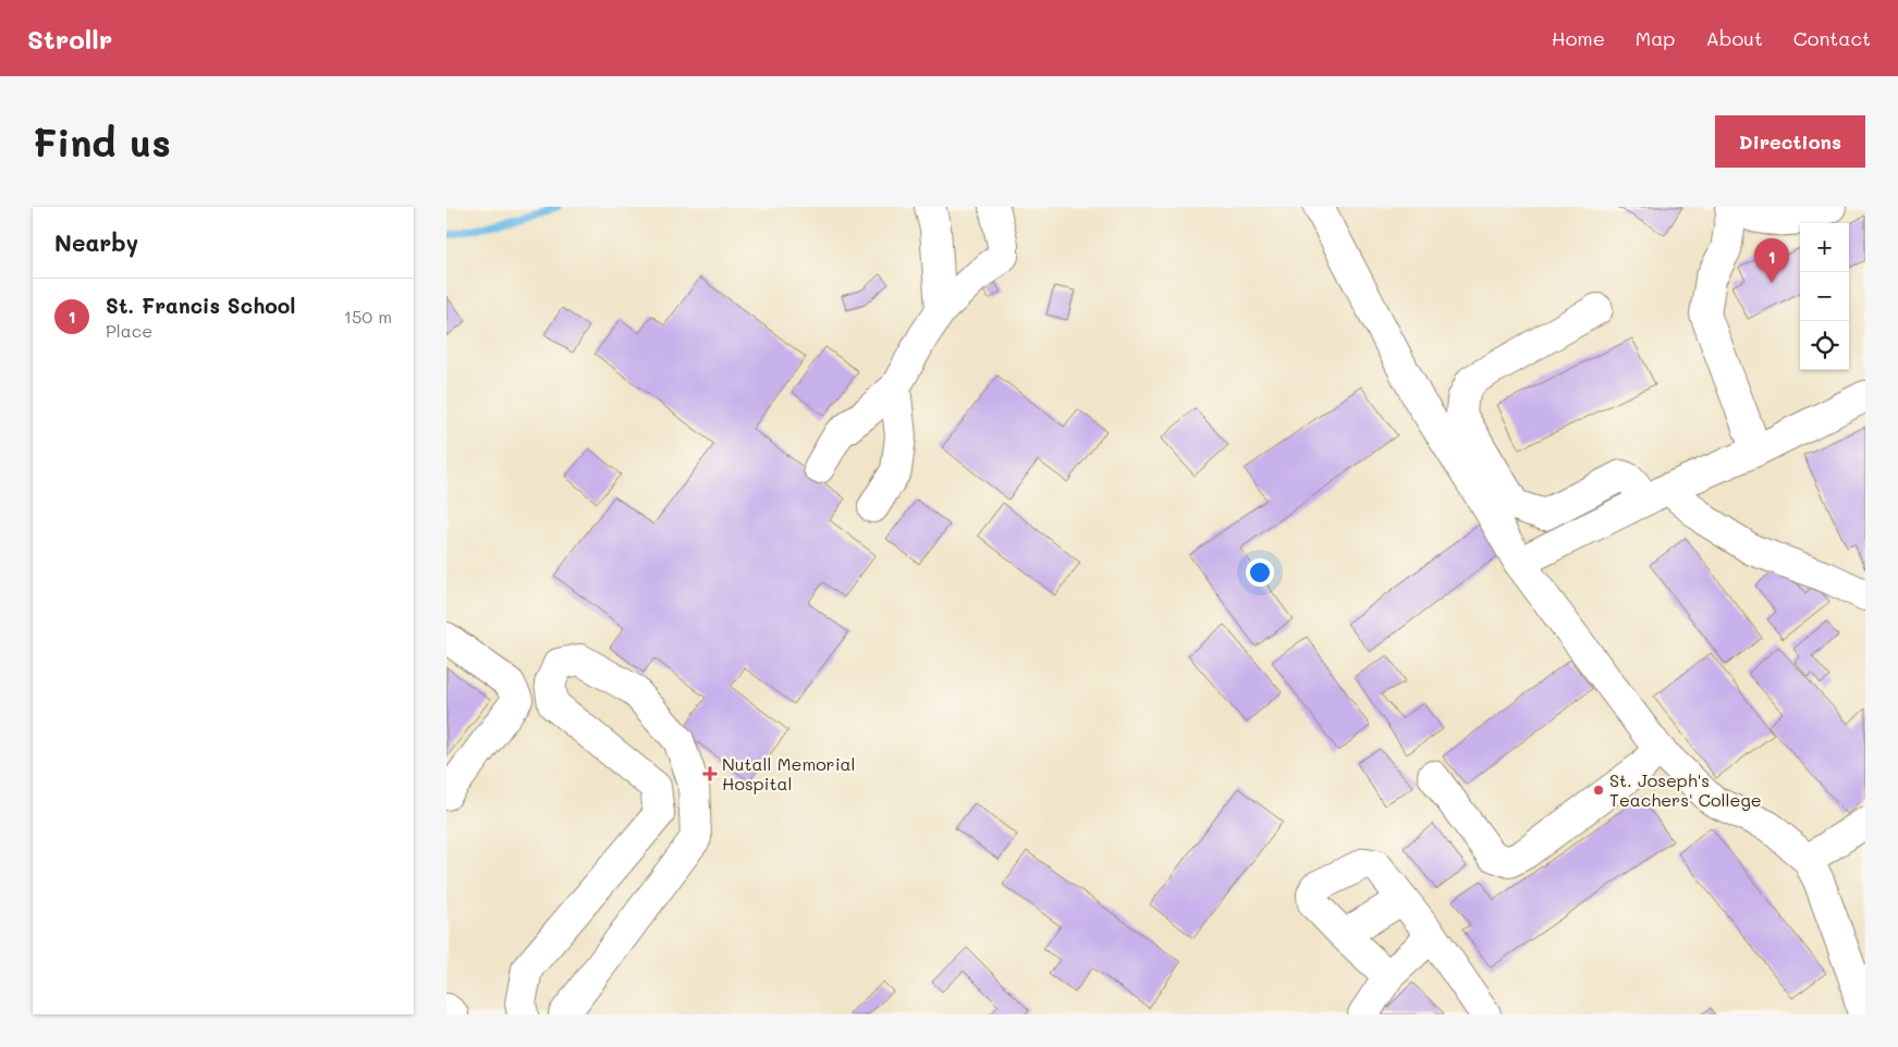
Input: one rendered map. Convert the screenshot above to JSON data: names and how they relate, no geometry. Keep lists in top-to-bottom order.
{
  "places": {
    "health": ["Nutall Memorial Hospital"],
    "other": ["St. Joseph's Teachers' College"]
  },
  "page": {
    "header": "Strollr",
    "nav": [
      "Home",
      "Map",
      "About",
      "Contact"
    ],
    "buttons": "Directions",
    "title": "Find us",
    "heading": "Nearby",
    "map_buttons": ["+", "−"],
    "pins": "1",
    "list": [
      {
        "mark": "1",
        "name": "St. Francis School",
        "note": "Place",
        "value": "150 m"
      }
    ]
  }
}
